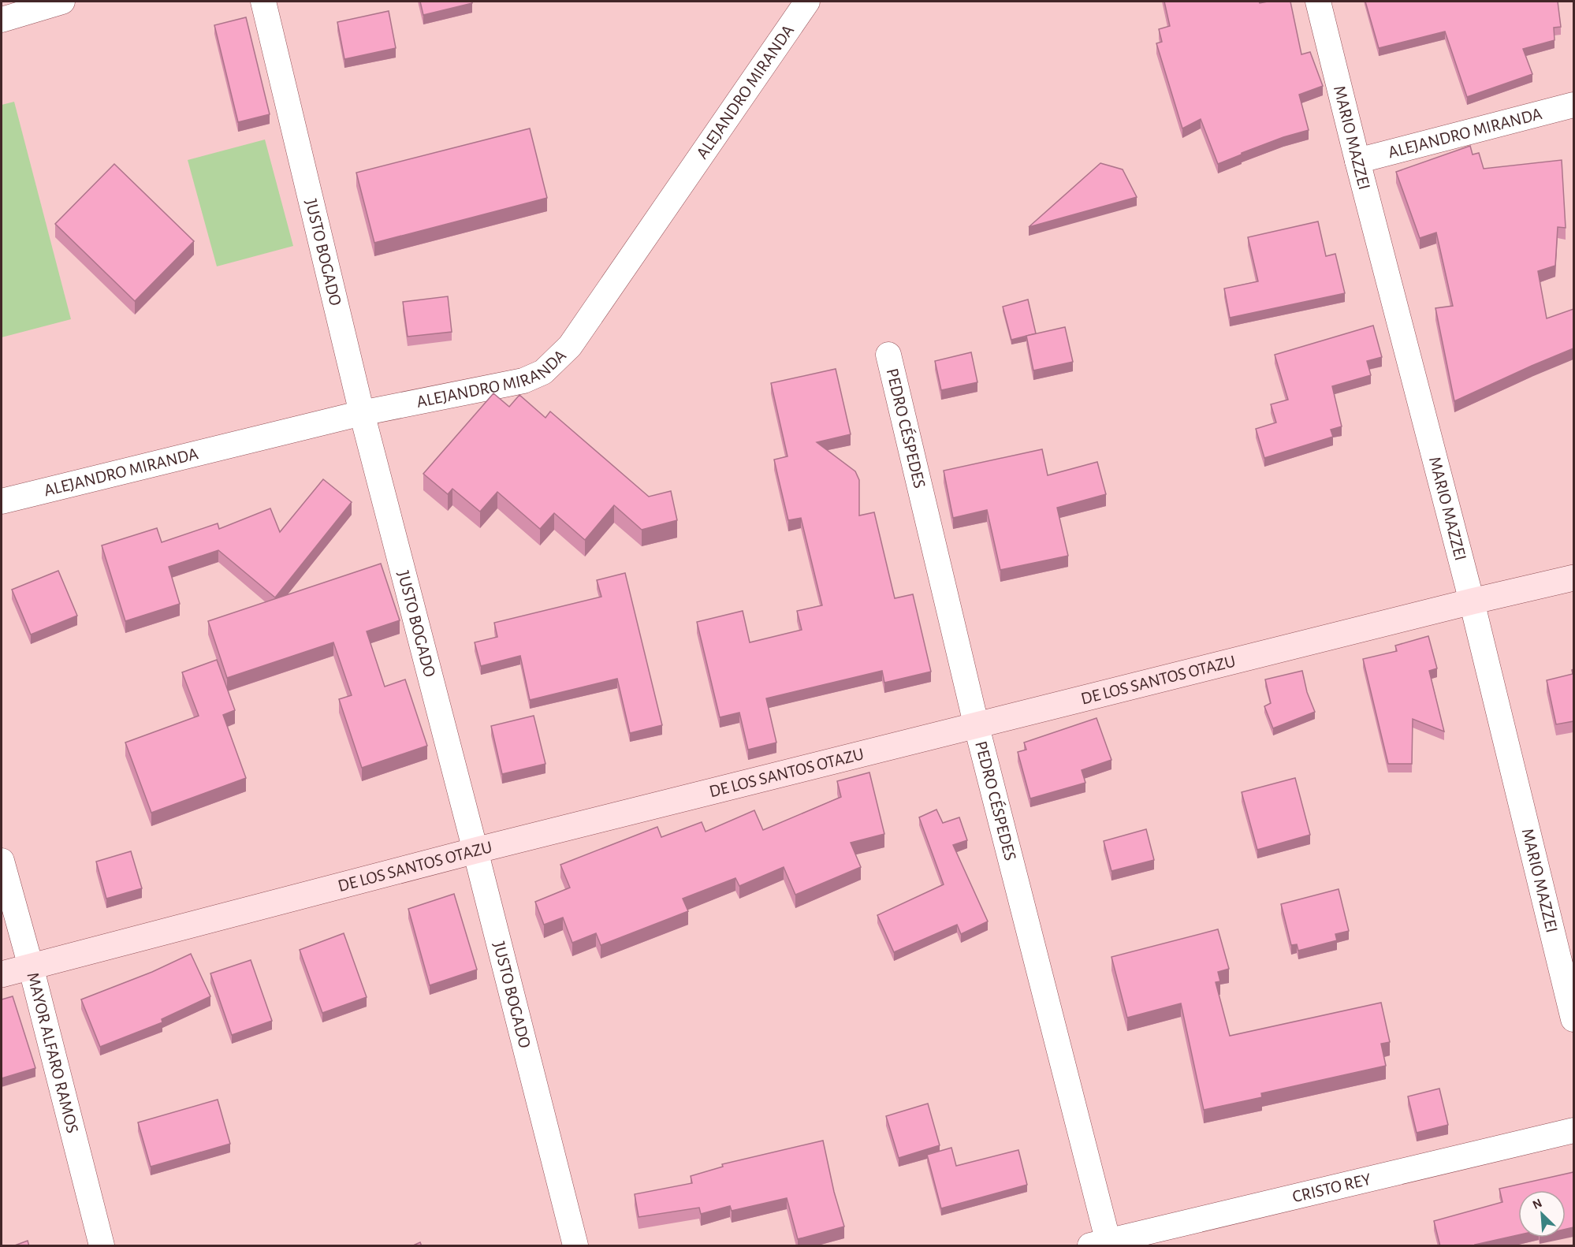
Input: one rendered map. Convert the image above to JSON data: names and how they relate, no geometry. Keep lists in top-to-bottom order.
{
  "streets": {
    "street": [
      "ALEJANDRO MIRANDA",
      "MARIO MAZZEI",
      "JUSTO BOGADO",
      "PEDRO CÉSPEDES",
      "DE LOS SANTOS OTAZU",
      "MAYOR ALFARO RAMOS",
      "CRISTO REY"
    ]
  },
  "crossings": [
    ["ALEJANDRO MIRANDA", "MARIO MAZZEI"],
    ["ALEJANDRO MIRANDA", "JUSTO BOGADO"],
    ["MARIO MAZZEI", "DE LOS SANTOS OTAZU"],
    ["JUSTO BOGADO", "DE LOS SANTOS OTAZU"],
    ["PEDRO CÉSPEDES", "DE LOS SANTOS OTAZU"],
    ["PEDRO CÉSPEDES", "CRISTO REY"],
    ["DE LOS SANTOS OTAZU", "MAYOR ALFARO RAMOS"]
  ],
  "north": "top left"
}
